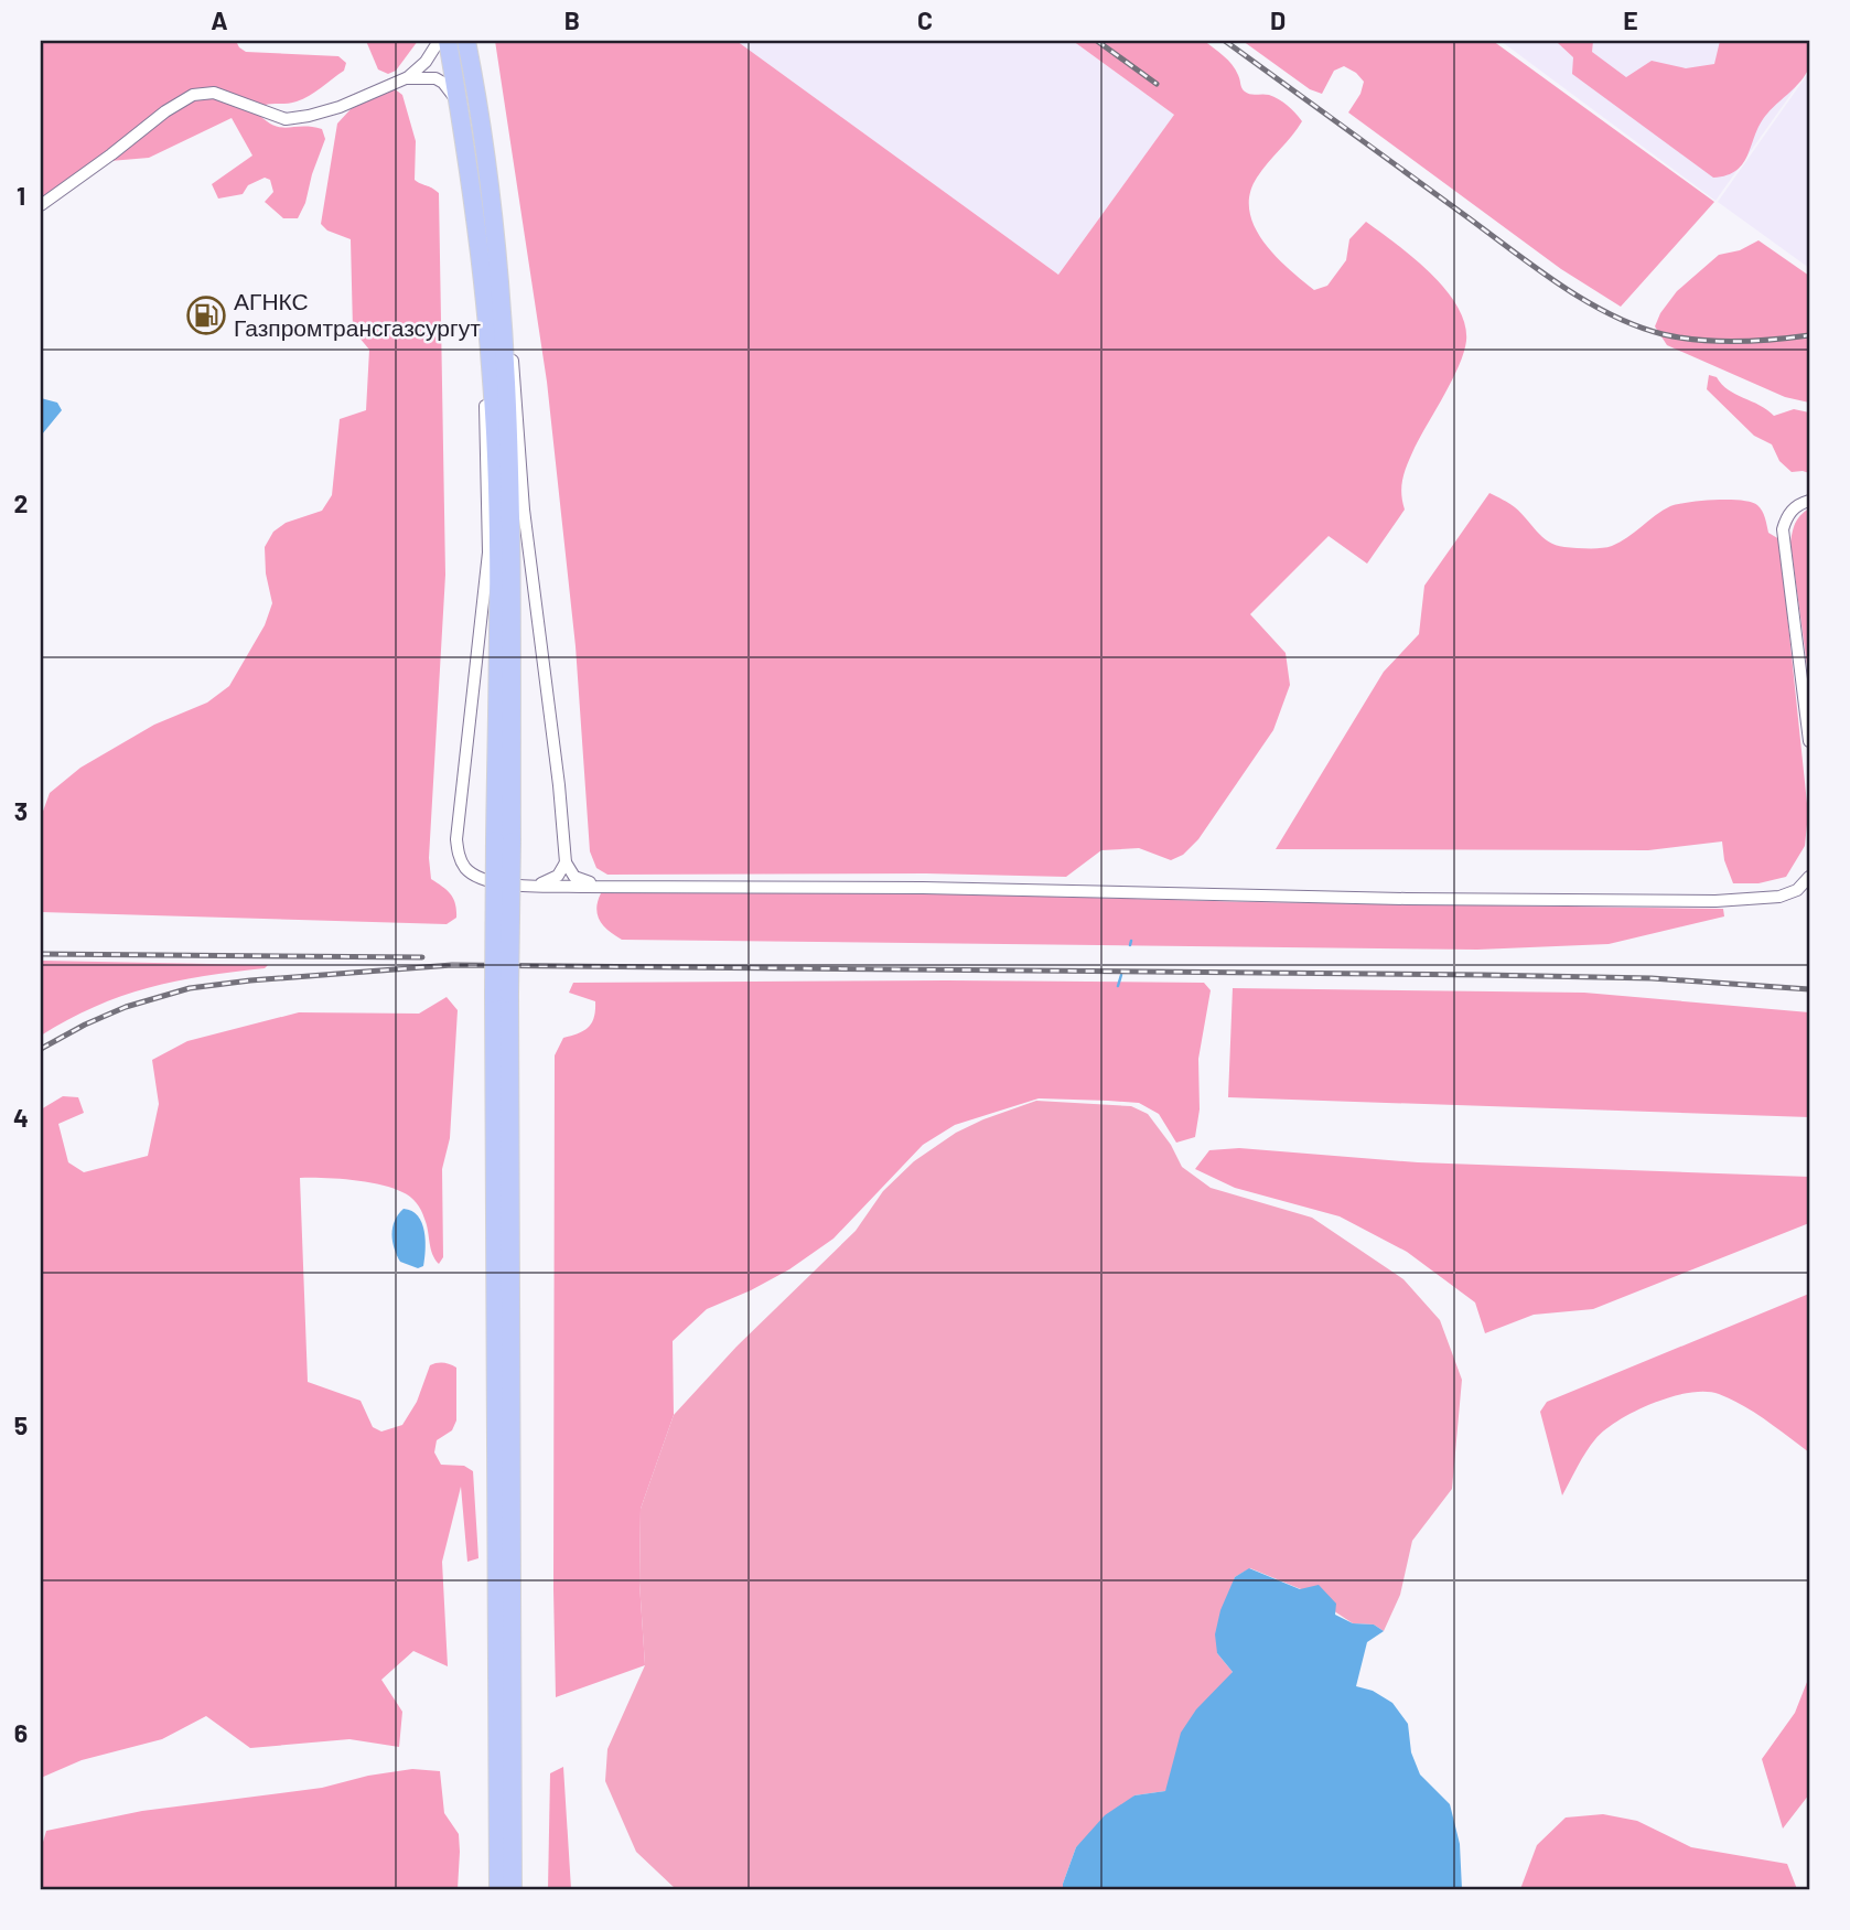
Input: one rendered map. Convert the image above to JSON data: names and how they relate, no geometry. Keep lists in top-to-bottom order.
{
  "places": {
    "fuel station": ["АГНКС Газпромтрансгазсургут"]
  },
  "grid": {
    "columns": [
      "A",
      "B",
      "C",
      "D",
      "E"
    ],
    "rows": [
      "1",
      "2",
      "3",
      "4",
      "5",
      "6"
    ]
  }
}
